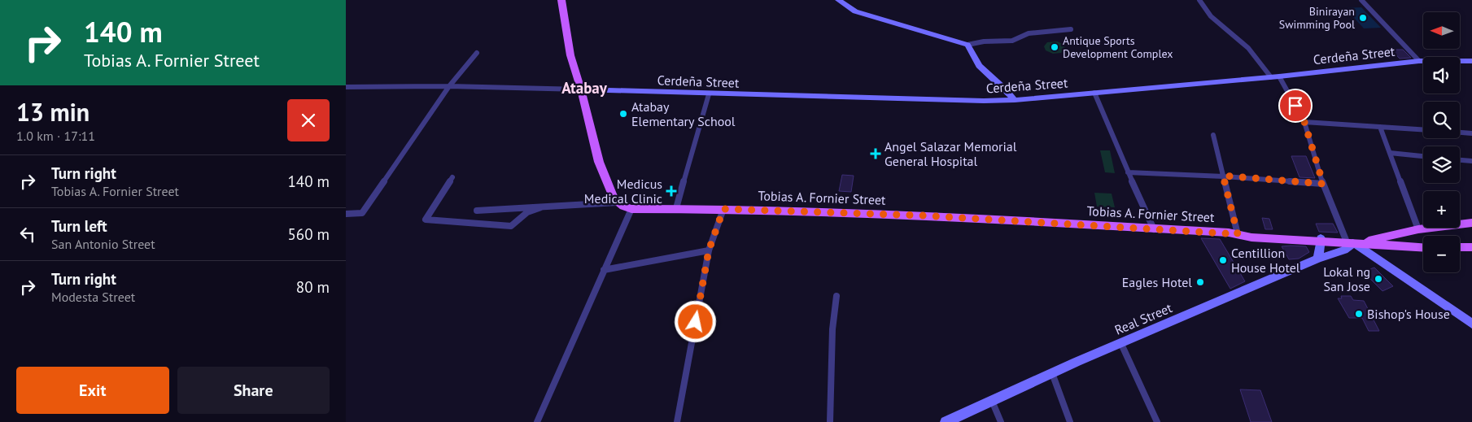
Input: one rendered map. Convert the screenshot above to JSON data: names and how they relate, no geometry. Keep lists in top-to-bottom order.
{
  "streets": {
    "main road": ["Cerdeña Street", "Tobias A. Fornier Street", "Real Street"]
  },
  "crossings": [
    ["Tobias A. Fornier Street", "Real Street"]
  ],
  "districts": ["Atabay"],
  "places": {
    "other": [
      "Binirayan Swimming Pool",
      "Antique Sports Development Complex",
      "Atabay Elementary School",
      "Centillion House Hotel",
      "Lokal ng San Jose",
      "Eagles Hotel",
      "Bishop's House"
    ],
    "health": ["Angel Salazar Memorial General Hospital", "Medicus Medical Clinic"]
  },
  "north": "left",
  "page": {
    "turn": ["140 m", "Tobias A. Fornier Street"],
    "map_buttons": ["+", "−"],
    "heading": ["13 min", "1.0 km · 17:11"],
    "list": [
      {
        "name": "Turn right",
        "note": "Tobias A. Fornier Street",
        "value": "140 m"
      },
      {
        "name": "Turn left",
        "note": "San Antonio Street",
        "value": "560 m"
      },
      {
        "name": "Turn right",
        "note": "Modesta Street",
        "value": "80 m"
      }
    ],
    "buttons": ["Exit", "Share"]
  }
}
